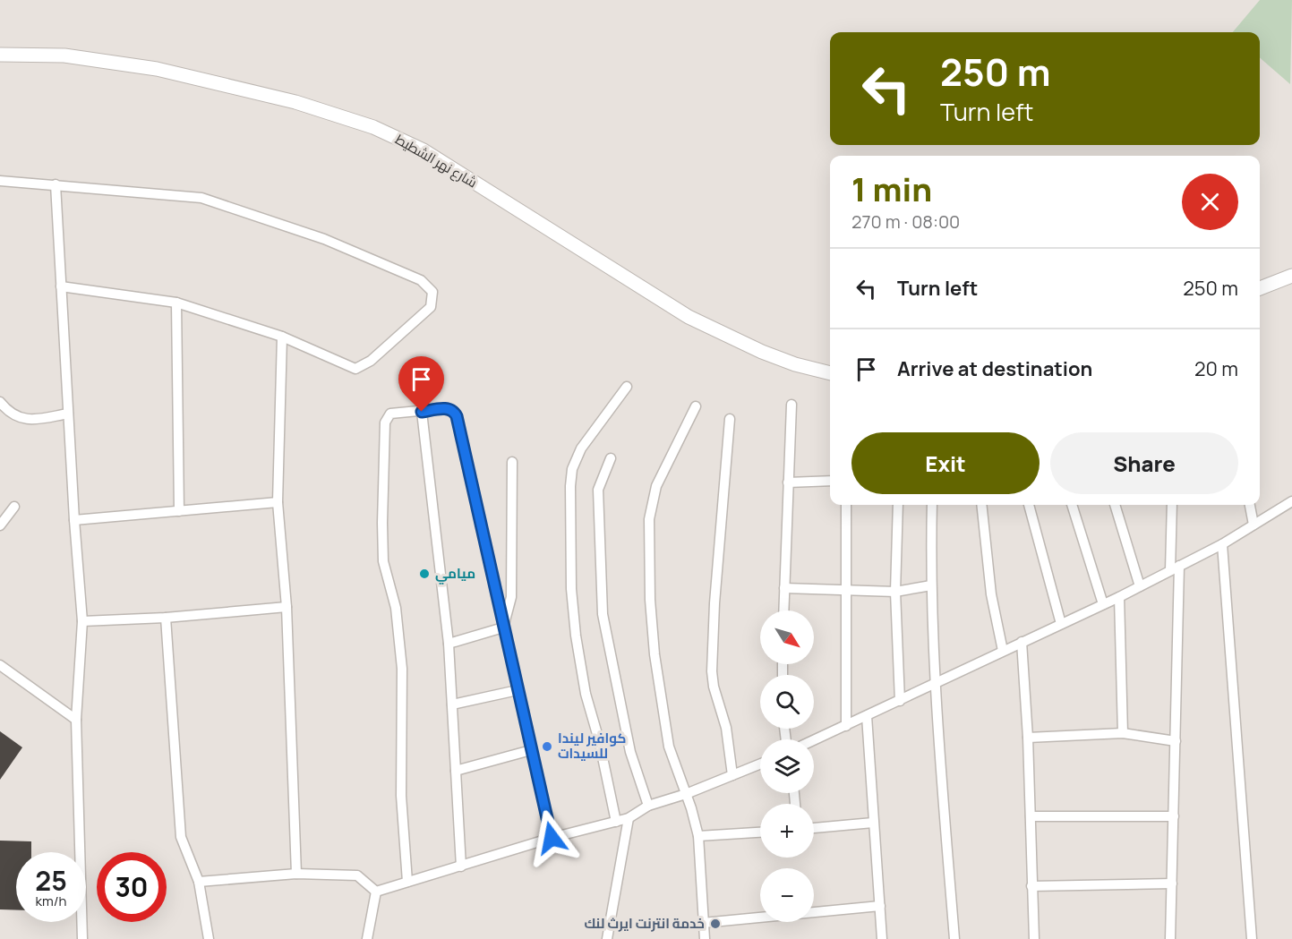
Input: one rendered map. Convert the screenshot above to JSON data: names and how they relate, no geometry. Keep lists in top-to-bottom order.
{
  "streets": {
    "main road": ["شارع نهر الشطيط"]
  },
  "places": ["ميامي", "كوافير ليندا للسيدات", "خدمة انترنت ايرث لنك"],
  "north": "bottom right",
  "page": {
    "turn": ["250 m", "Turn left"],
    "heading": ["1 min", "270 m · 08:00"],
    "list": [
      {
        "name": "Turn left",
        "value": "250 m"
      },
      {
        "name": "Arrive at destination",
        "value": "20 m"
      }
    ],
    "buttons": ["Exit", "Share"],
    "map_buttons": ["+", "−"],
    "speed": "25 km/h",
    "limit": "30"
  }
}
